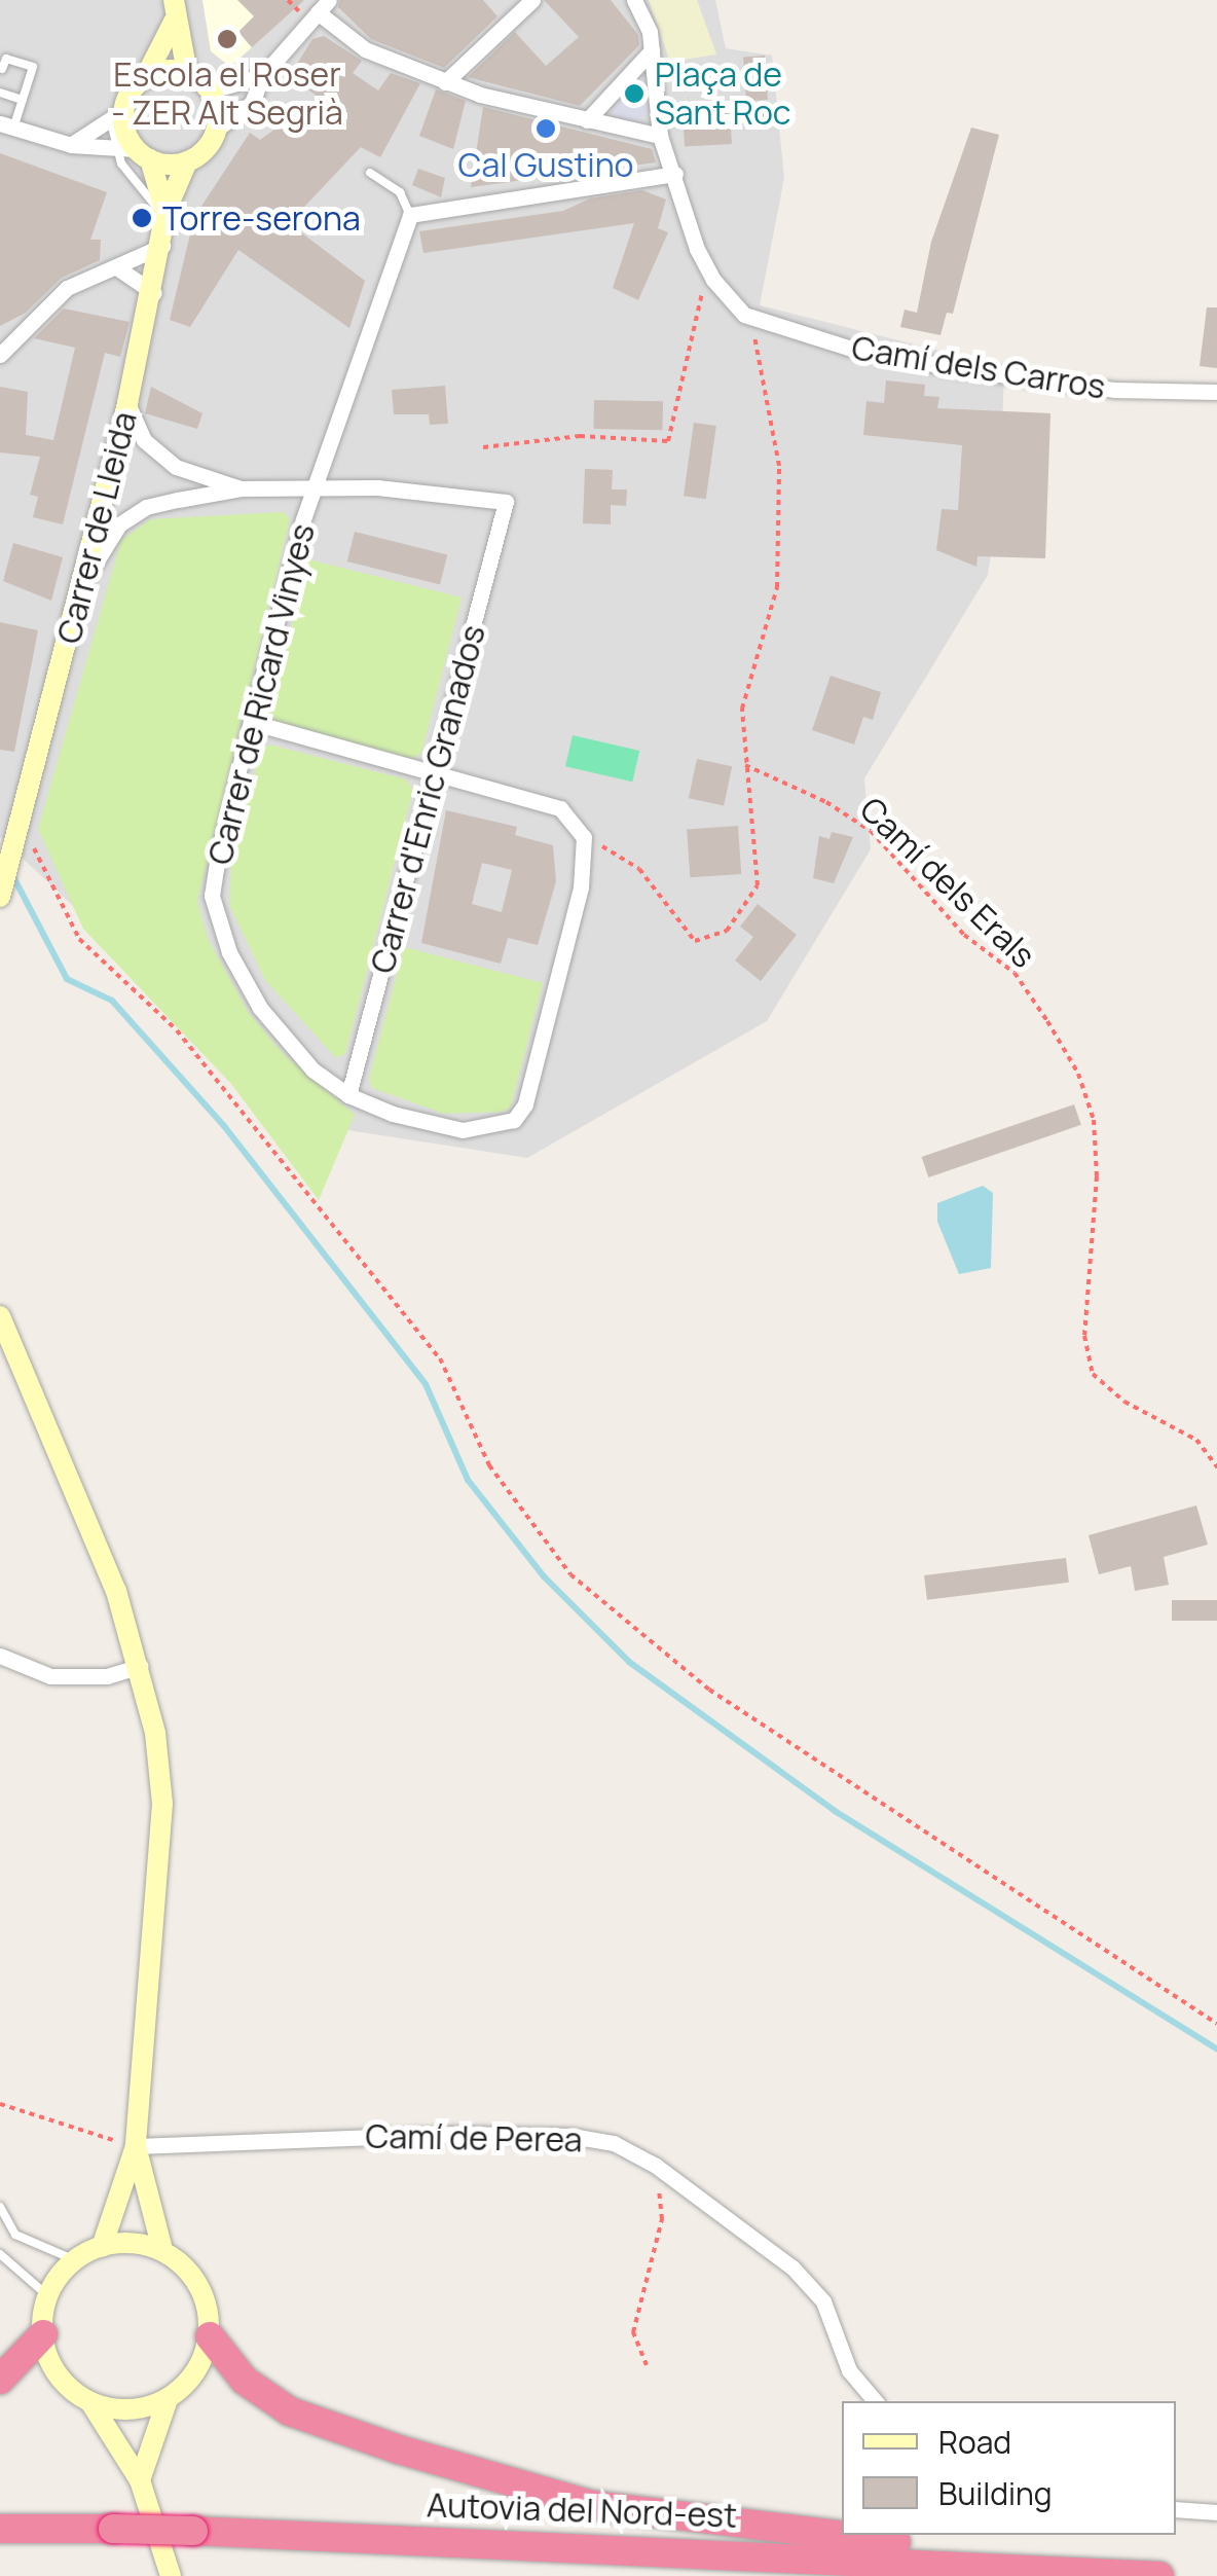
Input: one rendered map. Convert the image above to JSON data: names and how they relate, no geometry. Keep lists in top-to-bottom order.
{
  "streets": {
    "highway": ["Autovia del Nord-est"],
    "main road": ["Carrer de Lleida"],
    "street": [
      "Camí dels Carros",
      "Carrer de Ricard Vinyes",
      "Carrer d'Enric Granados",
      "Camí de Perea"
    ],
    "path": ["Camí dels Erals"]
  },
  "crossings": [
    ["Carrer de Ricard Vinyes", "Carrer d'Enric Granados"]
  ],
  "places": [
    "Escola el Roser - ZER Alt Segrià",
    "Plaça de Sant Roc",
    "Cal Gustino",
    "Torre-serona"
  ],
  "legend": ["Road", "Building"]
}
